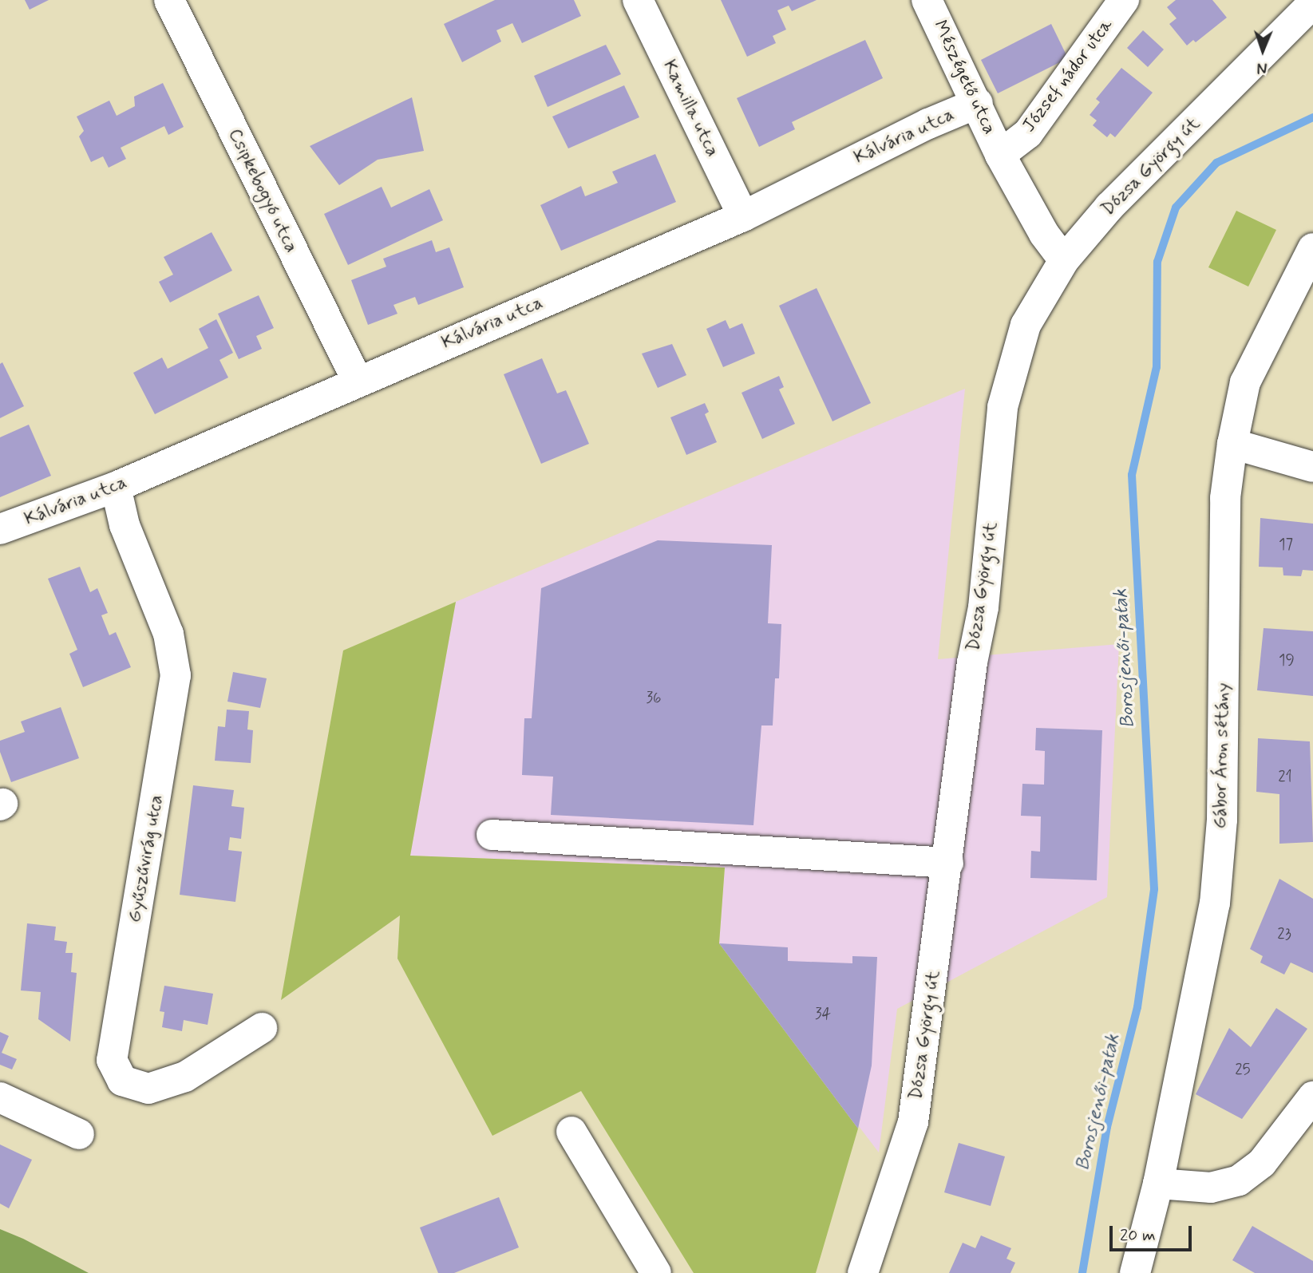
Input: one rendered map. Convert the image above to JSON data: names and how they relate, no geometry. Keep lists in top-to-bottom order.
{
  "streets": {
    "street": [
      "József nádor utca",
      "Mészégető utca",
      "Kamilla utca",
      "Kálvária utca",
      "Dózsa György út",
      "Csipkebogyó utca",
      "Gábor Áron sétány",
      "Gyűszűvirág utca"
    ]
  },
  "crossings": [
    ["József nádor utca", "Mészégető utca"],
    ["Mészégető utca", "Kálvária utca"],
    ["Kamilla utca", "Kálvária utca"],
    ["Kálvária utca", "Csipkebogyó utca"],
    ["Kálvária utca", "Gyűszűvirág utca"]
  ],
  "water": ["Borosjenői-patak"],
  "house_numbers": [
    "17",
    "19",
    "36",
    "21",
    "23",
    "34",
    "25"
  ],
  "scale_bar": "20 m",
  "north": "bottom"
}
